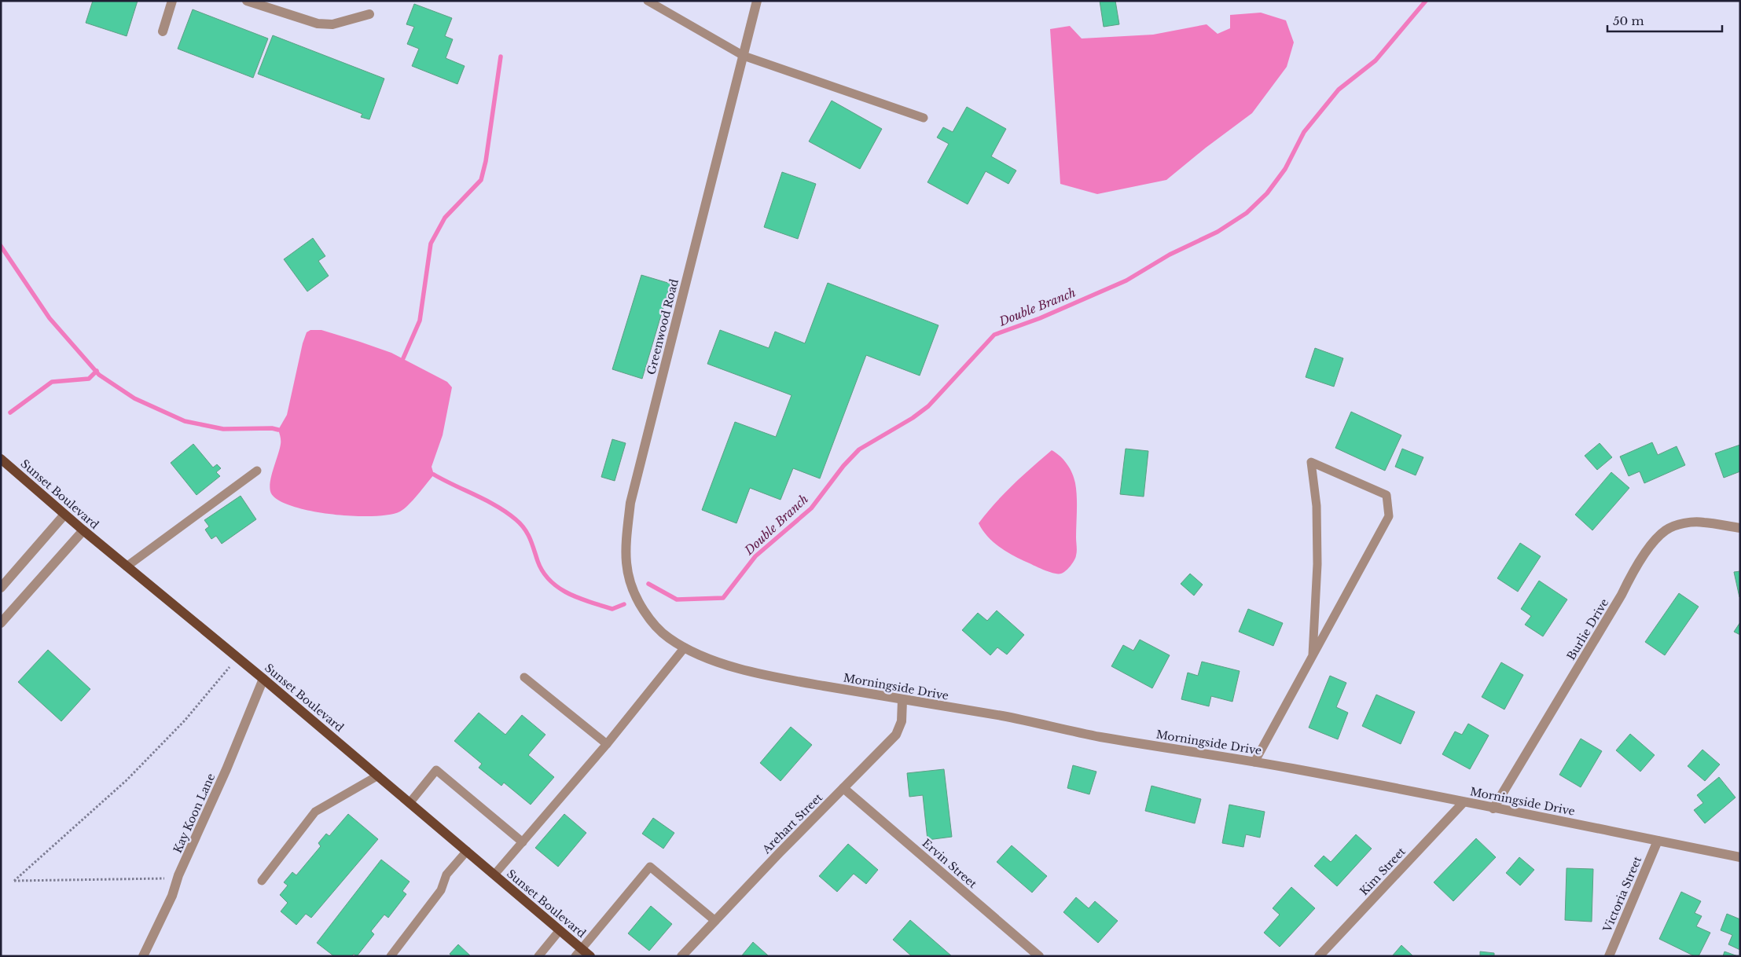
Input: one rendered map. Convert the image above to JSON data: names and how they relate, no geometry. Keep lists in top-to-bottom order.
{
  "streets": {
    "main road": ["Sunset Boulevard"],
    "street": [
      "Greenwood Road",
      "Burlie Drive",
      "Morningside Drive",
      "Kay Koon Lane",
      "Arehart Street",
      "Ervin Street",
      "Kim Street",
      "Victoria Street"
    ]
  },
  "crossings": [
    ["Greenwood Road", "Morningside Drive"],
    ["Sunset Boulevard", "Kay Koon Lane"],
    ["Burlie Drive", "Morningside Drive"],
    ["Morningside Drive", "Arehart Street"],
    ["Morningside Drive", "Kim Street"],
    ["Morningside Drive", "Victoria Street"],
    ["Arehart Street", "Ervin Street"]
  ],
  "water": ["Double Branch"],
  "scale_bar": "50 m"
}
